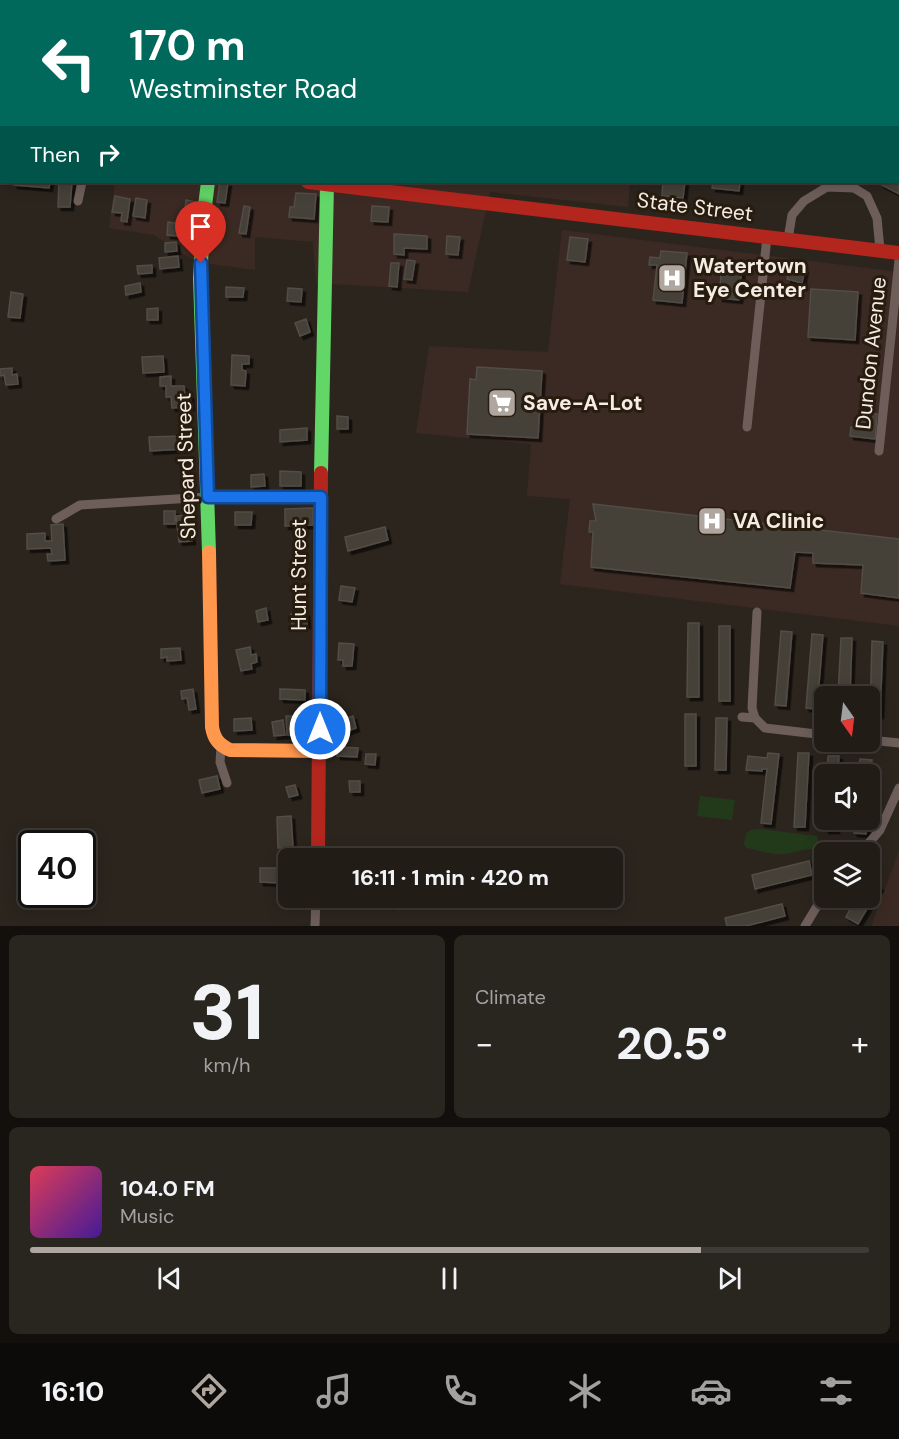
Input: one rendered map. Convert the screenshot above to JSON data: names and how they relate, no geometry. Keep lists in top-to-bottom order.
{
  "streets": {
    "main road": ["State Street", "Shepard Street", "Hunt Street"],
    "street": ["Dundon Avenue"]
  },
  "crossings": [
    ["State Street", "Hunt Street"]
  ],
  "places": {
    "hospital": ["Watertown Eye Center", "VA Clinic"],
    "supermarket": ["Save-A-Lot"]
  },
  "north": "bottom",
  "page": {
    "turn": ["170 m", "Westminster Road"],
    "then": "Then",
    "limit": "40",
    "trip": "16:11 · 1 min · 420 m",
    "tile": [
      ["31", "km/h"],
      "Climate"
    ],
    "heat": ["−", "20.5°", "+"],
    "song": ["104.0 FM", "Music"],
    "tabs": "16:10"
  }
}
